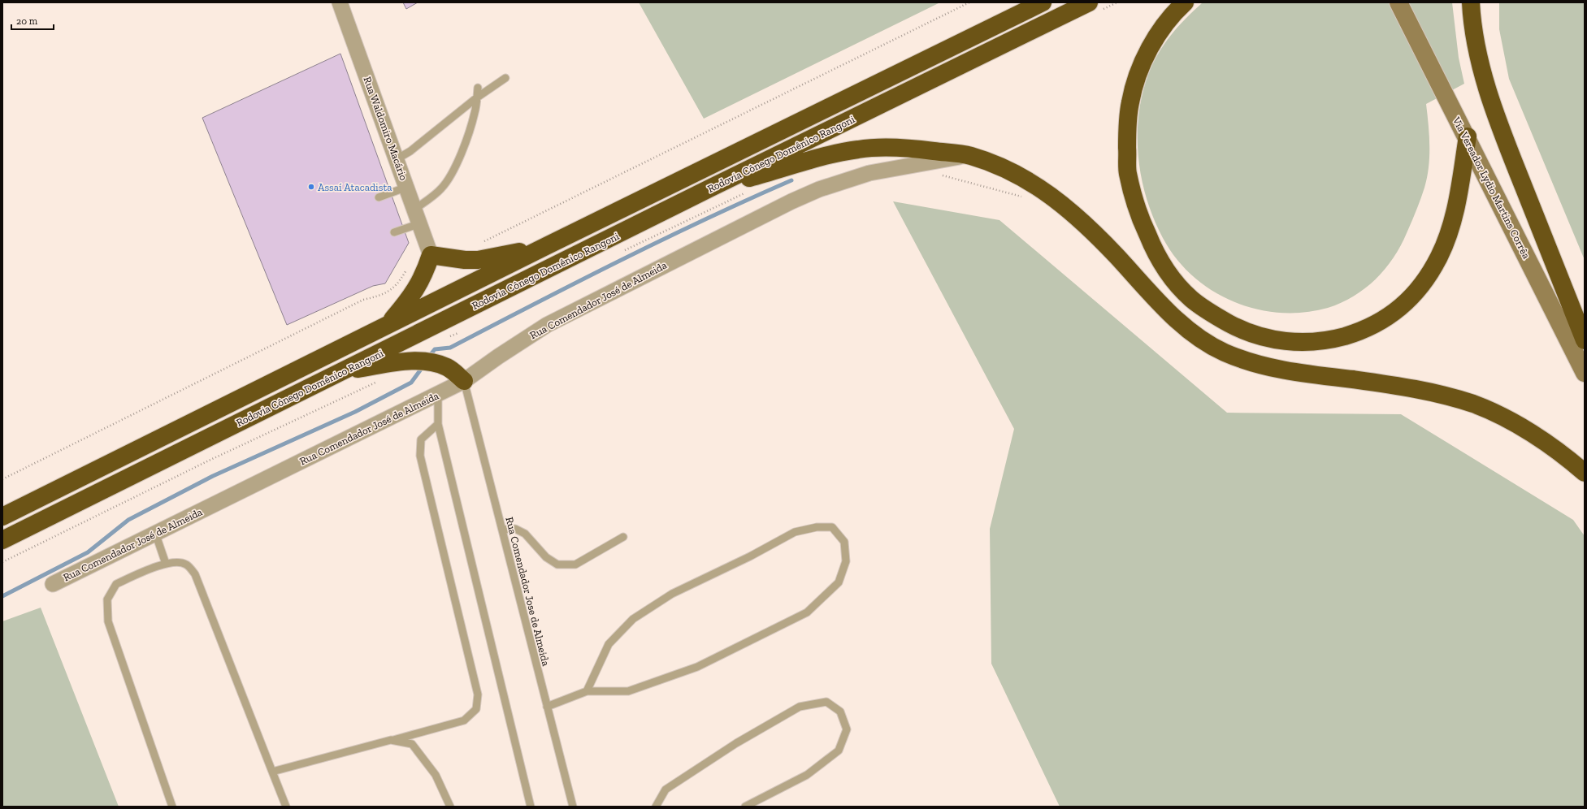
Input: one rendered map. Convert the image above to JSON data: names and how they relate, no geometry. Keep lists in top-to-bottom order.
{
  "streets": {
    "highway": ["Rodovia Cônego Domênico Rangoni"],
    "main road": ["Via Vereador Lydio Martins Corrêa"],
    "street": ["Rua Waldomiro Macário", "Rua Comendador José de Almeida"],
    "lane": ["Rua Comendador Jose de Almeida"]
  },
  "crossings": [
    ["Rua Comendador José de Almeida", "Rua Comendador Jose de Almeida"]
  ],
  "places": ["Assaí Atacadista"],
  "scale_bar": "20 m"
}
